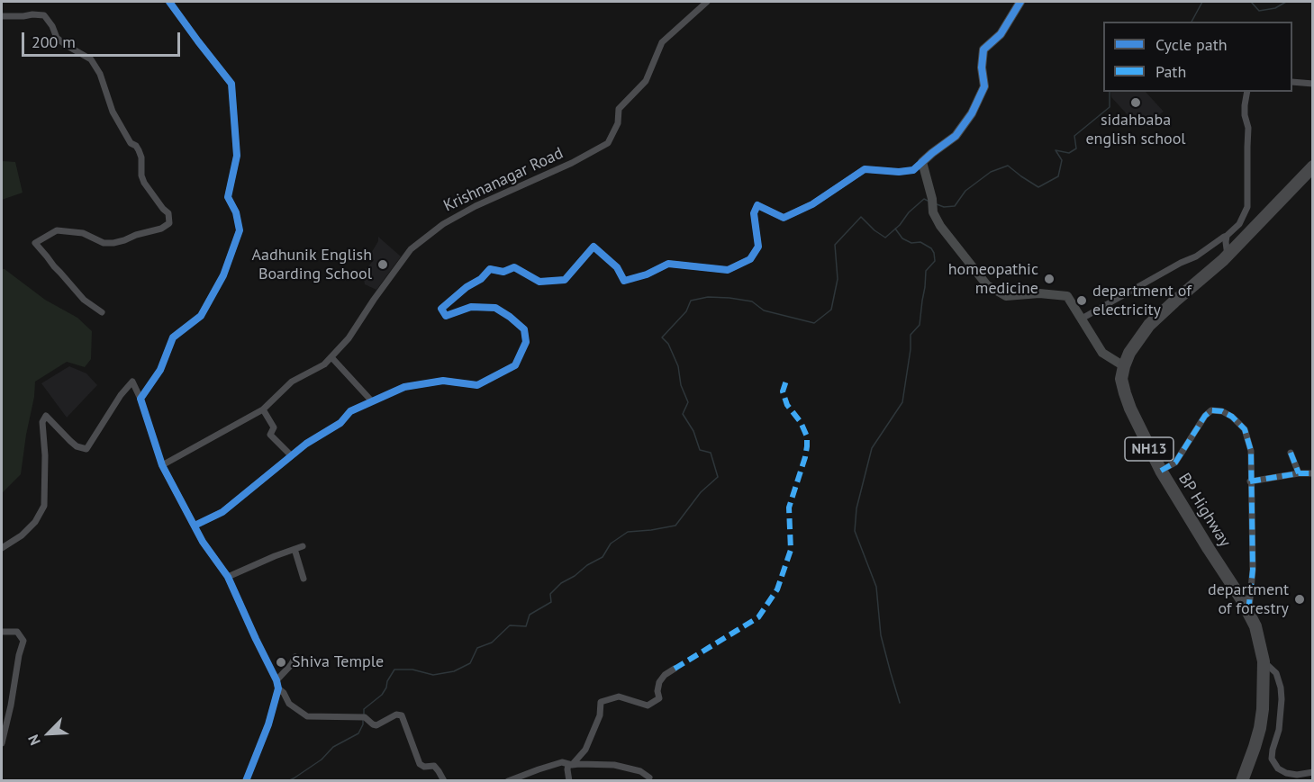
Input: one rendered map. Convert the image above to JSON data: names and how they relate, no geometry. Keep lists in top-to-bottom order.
{
  "streets": {
    "highway": ["NH13", "BP Highway"],
    "street": ["Krishnanagar Road"]
  },
  "places": [
    "sidahbaba english school",
    "Aadhunik English Boarding School",
    "homeopathic medicine",
    "department of electricity",
    "department of forestry",
    "Shiva Temple"
  ],
  "legend": ["Cycle path", "Path"],
  "scale_bar": "200 m",
  "north": "bottom left"
}
